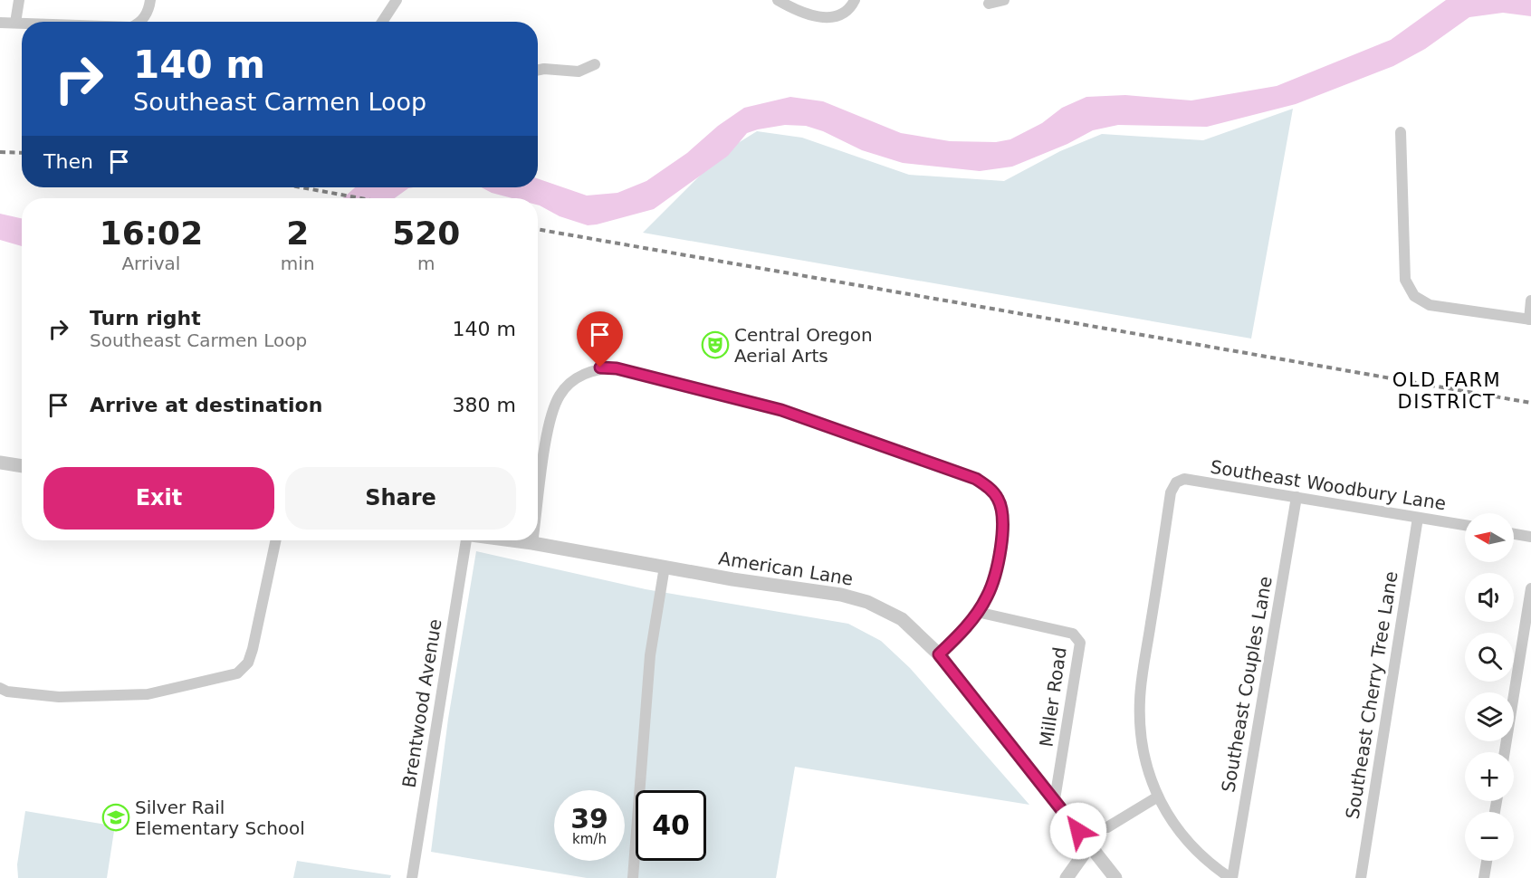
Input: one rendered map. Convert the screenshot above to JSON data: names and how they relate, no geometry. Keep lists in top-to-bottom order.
{
  "streets": {
    "street": [
      "Southeast Woodbury Lane",
      "American Lane",
      "Southeast Couples Lane",
      "Southeast Cherry Tree Lane",
      "Miller Road",
      "Brentwood Avenue"
    ]
  },
  "crossings": [
    ["Southeast Woodbury Lane", "Southeast Couples Lane"],
    ["Southeast Woodbury Lane", "Southeast Cherry Tree Lane"],
    ["American Lane", "Miller Road"]
  ],
  "districts": ["OLD FARM DISTRICT"],
  "places": {
    "theatre": ["Central Oregon Aerial Arts"],
    "school or university": ["Silver Rail Elementary School"]
  },
  "north": "left",
  "page": {
    "turn": ["140 m", "Southeast Carmen Loop"],
    "then": "Then",
    "eta": [
      "16:02",
      "Arrival",
      "2",
      "min",
      "520",
      "m"
    ],
    "list": [
      {
        "name": "Turn right",
        "note": "Southeast Carmen Loop",
        "value": "140 m"
      },
      {
        "name": "Arrive at destination",
        "value": "380 m"
      }
    ],
    "buttons": ["Exit", "Share"],
    "map_buttons": ["+", "−"],
    "speed": "39 km/h",
    "limit": "40"
  }
}
